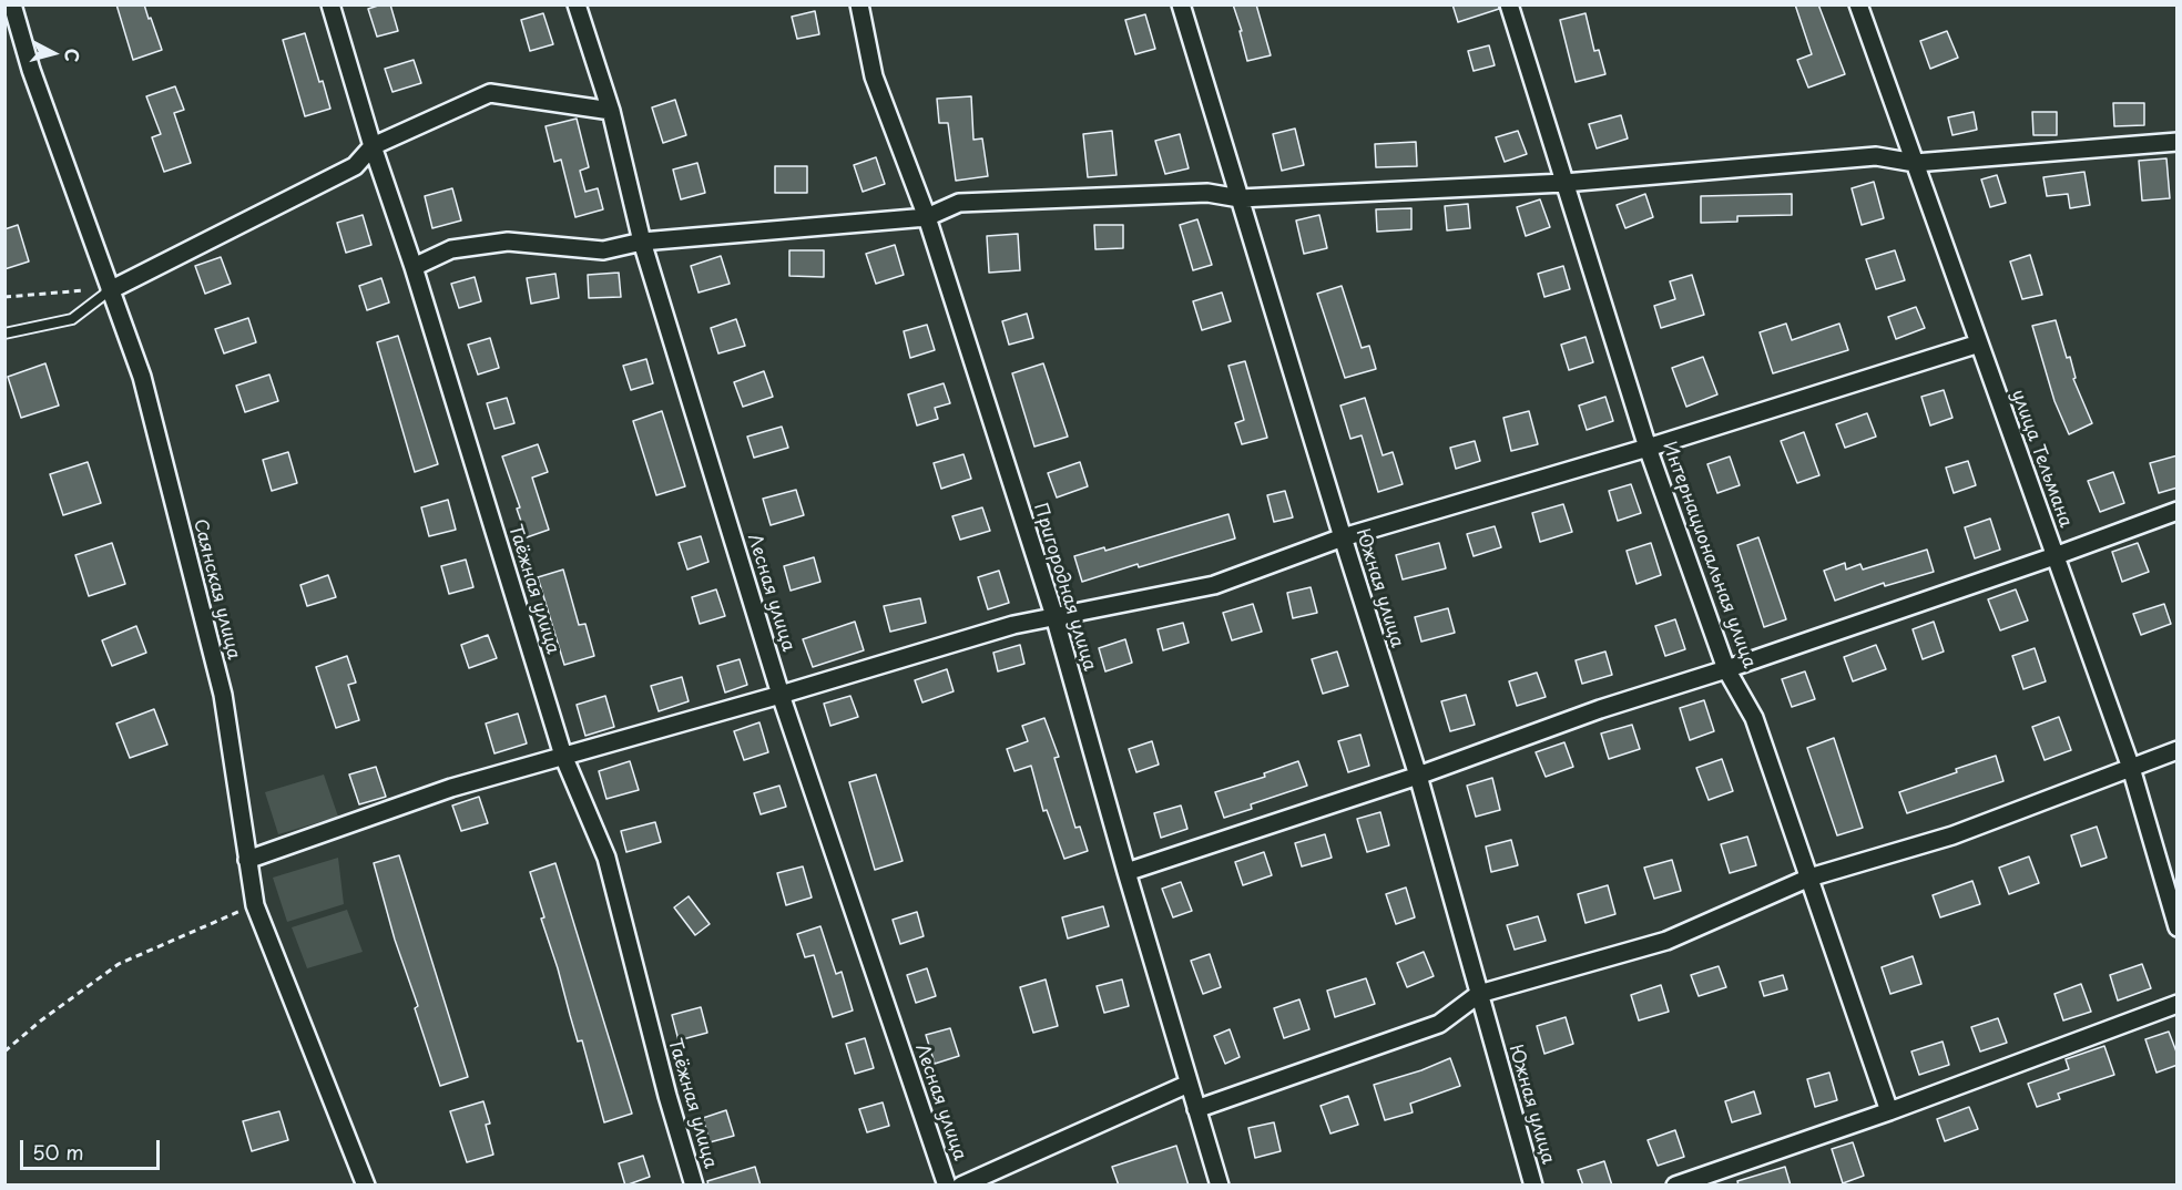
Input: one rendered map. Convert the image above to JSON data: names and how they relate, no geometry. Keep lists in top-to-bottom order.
{
  "streets": {
    "street": [
      "улица Тельмана",
      "Интернациональная улица",
      "Пригородная улица",
      "Южная улица",
      "Саянская улица",
      "Таёжная улица",
      "Лесная улица"
    ]
  },
  "scale_bar": "50 m",
  "north": "right"
}
